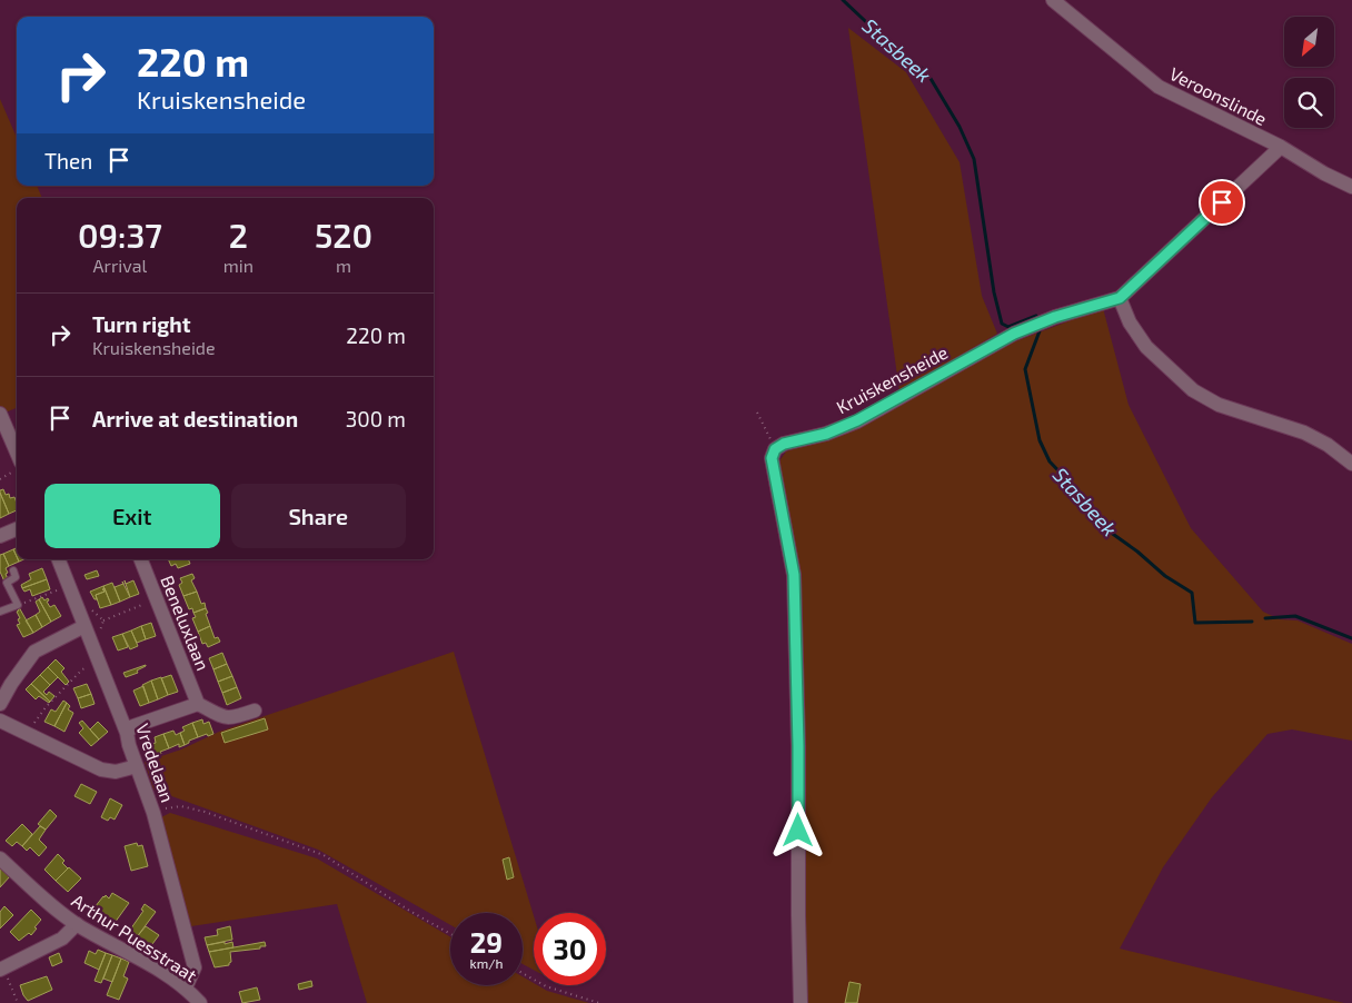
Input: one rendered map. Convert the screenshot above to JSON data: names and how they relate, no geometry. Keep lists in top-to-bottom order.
{
  "streets": {
    "street": [
      "Veroonslinde",
      "Kruiskensheide",
      "Beneluxlaan",
      "Vredelaan",
      "Arthur Puesstraat"
    ]
  },
  "crossings": [
    ["Veroonslinde", "Kruiskensheide"],
    ["Vredelaan", "Arthur Puesstraat"]
  ],
  "water": ["Stasbeek"],
  "north": "bottom left",
  "page": {
    "turn": ["220 m", "Kruiskensheide"],
    "then": "Then",
    "eta": [
      "09:37",
      "Arrival",
      "2",
      "min",
      "520",
      "m"
    ],
    "list": [
      {
        "name": "Turn right",
        "note": "Kruiskensheide",
        "value": "220 m"
      },
      {
        "name": "Arrive at destination",
        "value": "300 m"
      }
    ],
    "buttons": ["Exit", "Share"],
    "speed": "29 km/h",
    "limit": "30"
  }
}
